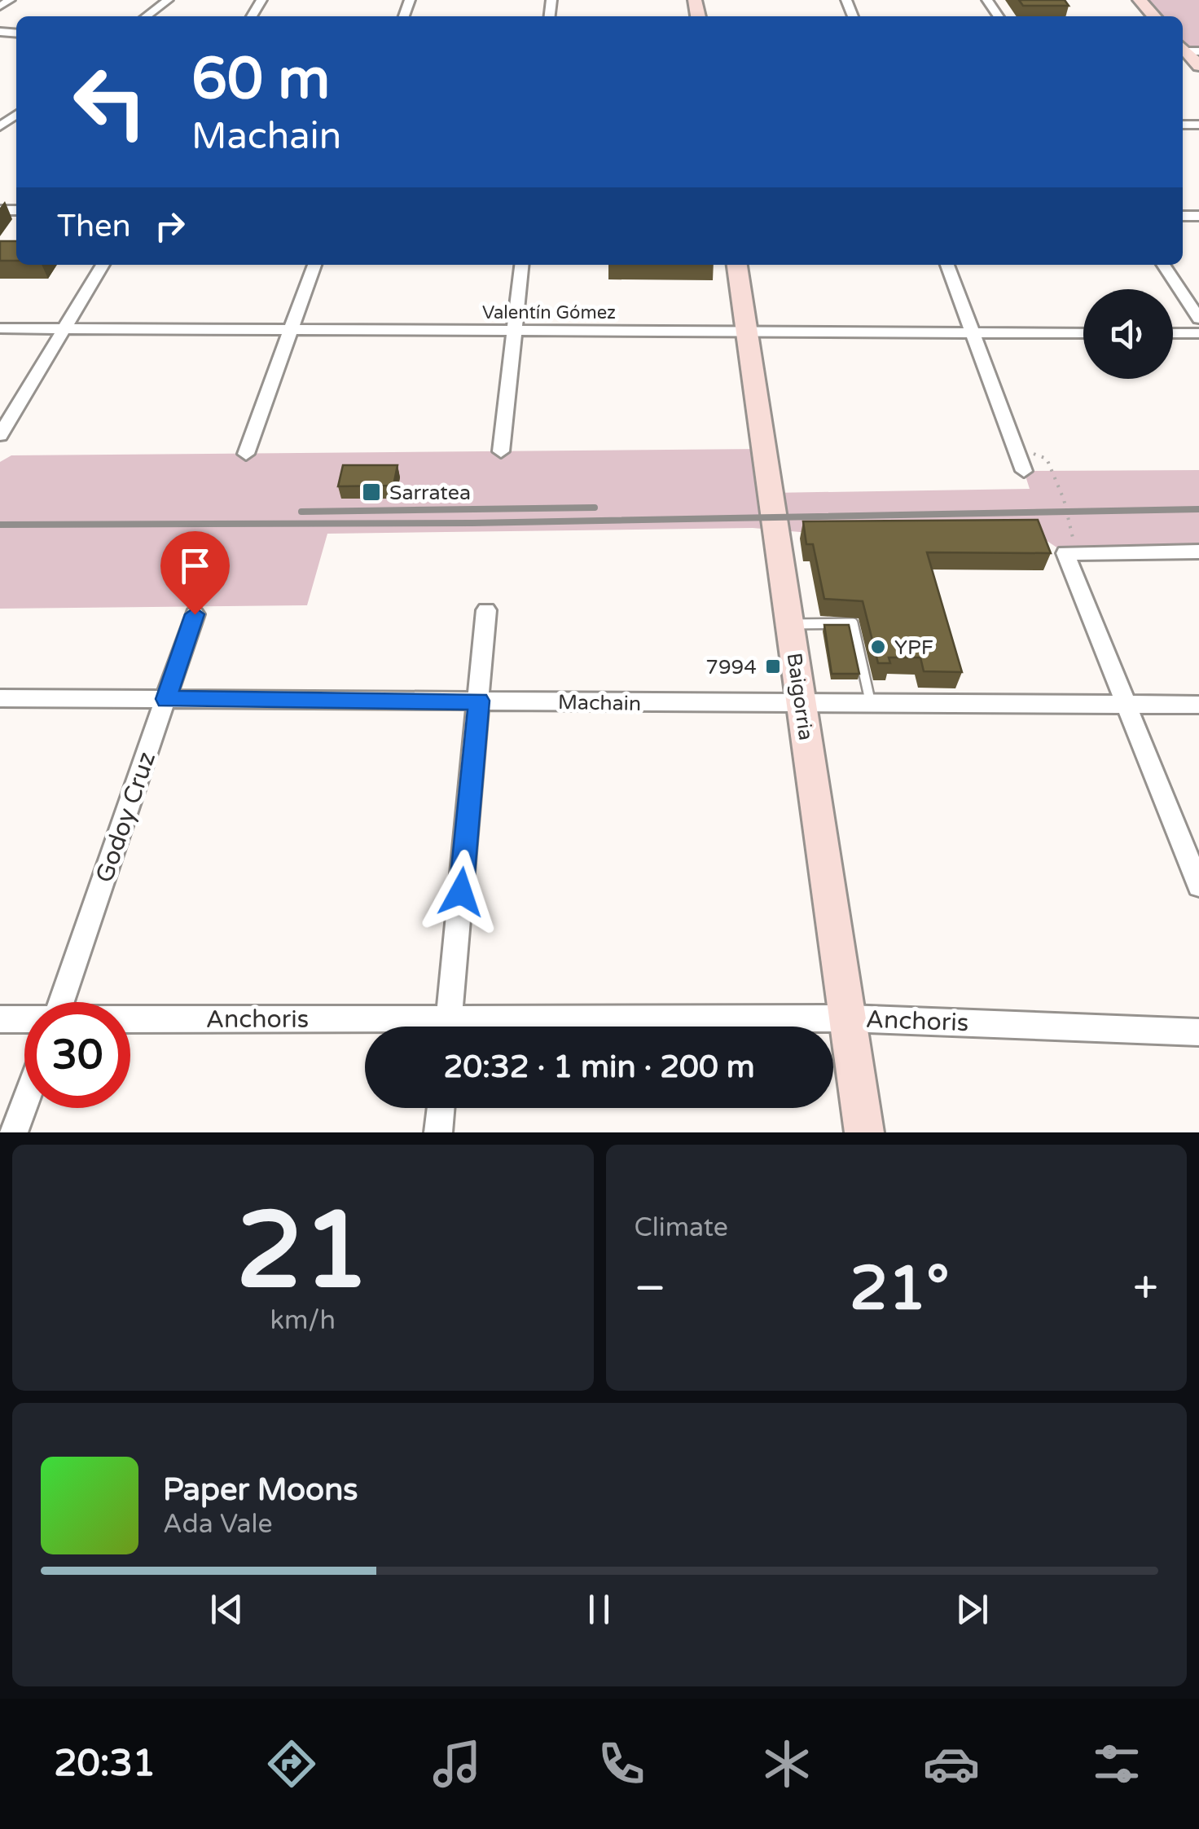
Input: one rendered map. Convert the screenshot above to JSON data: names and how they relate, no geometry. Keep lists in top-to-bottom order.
{
  "streets": {
    "street": [
      "Valentín Gómez",
      "Baigorria",
      "Machain",
      "Godoy Cruz",
      "Anchoris"
    ]
  },
  "crossings": [
    ["Valentín Gómez", "Baigorria"],
    ["Baigorria", "Machain"],
    ["Baigorria", "Anchoris"],
    ["Machain", "Godoy Cruz"]
  ],
  "places": {
    "transit": ["Sarratea", "7994"],
    "other": ["YPF"]
  },
  "page": {
    "turn": ["60 m", "Machain"],
    "then": "Then",
    "limit": "30",
    "trip": "20:32 · 1 min · 200 m",
    "tile": [
      ["21", "km/h"],
      "Climate"
    ],
    "heat": ["−", "21°", "+"],
    "song": ["Paper Moons", "Ada Vale"],
    "tabs": "20:31"
  }
}
